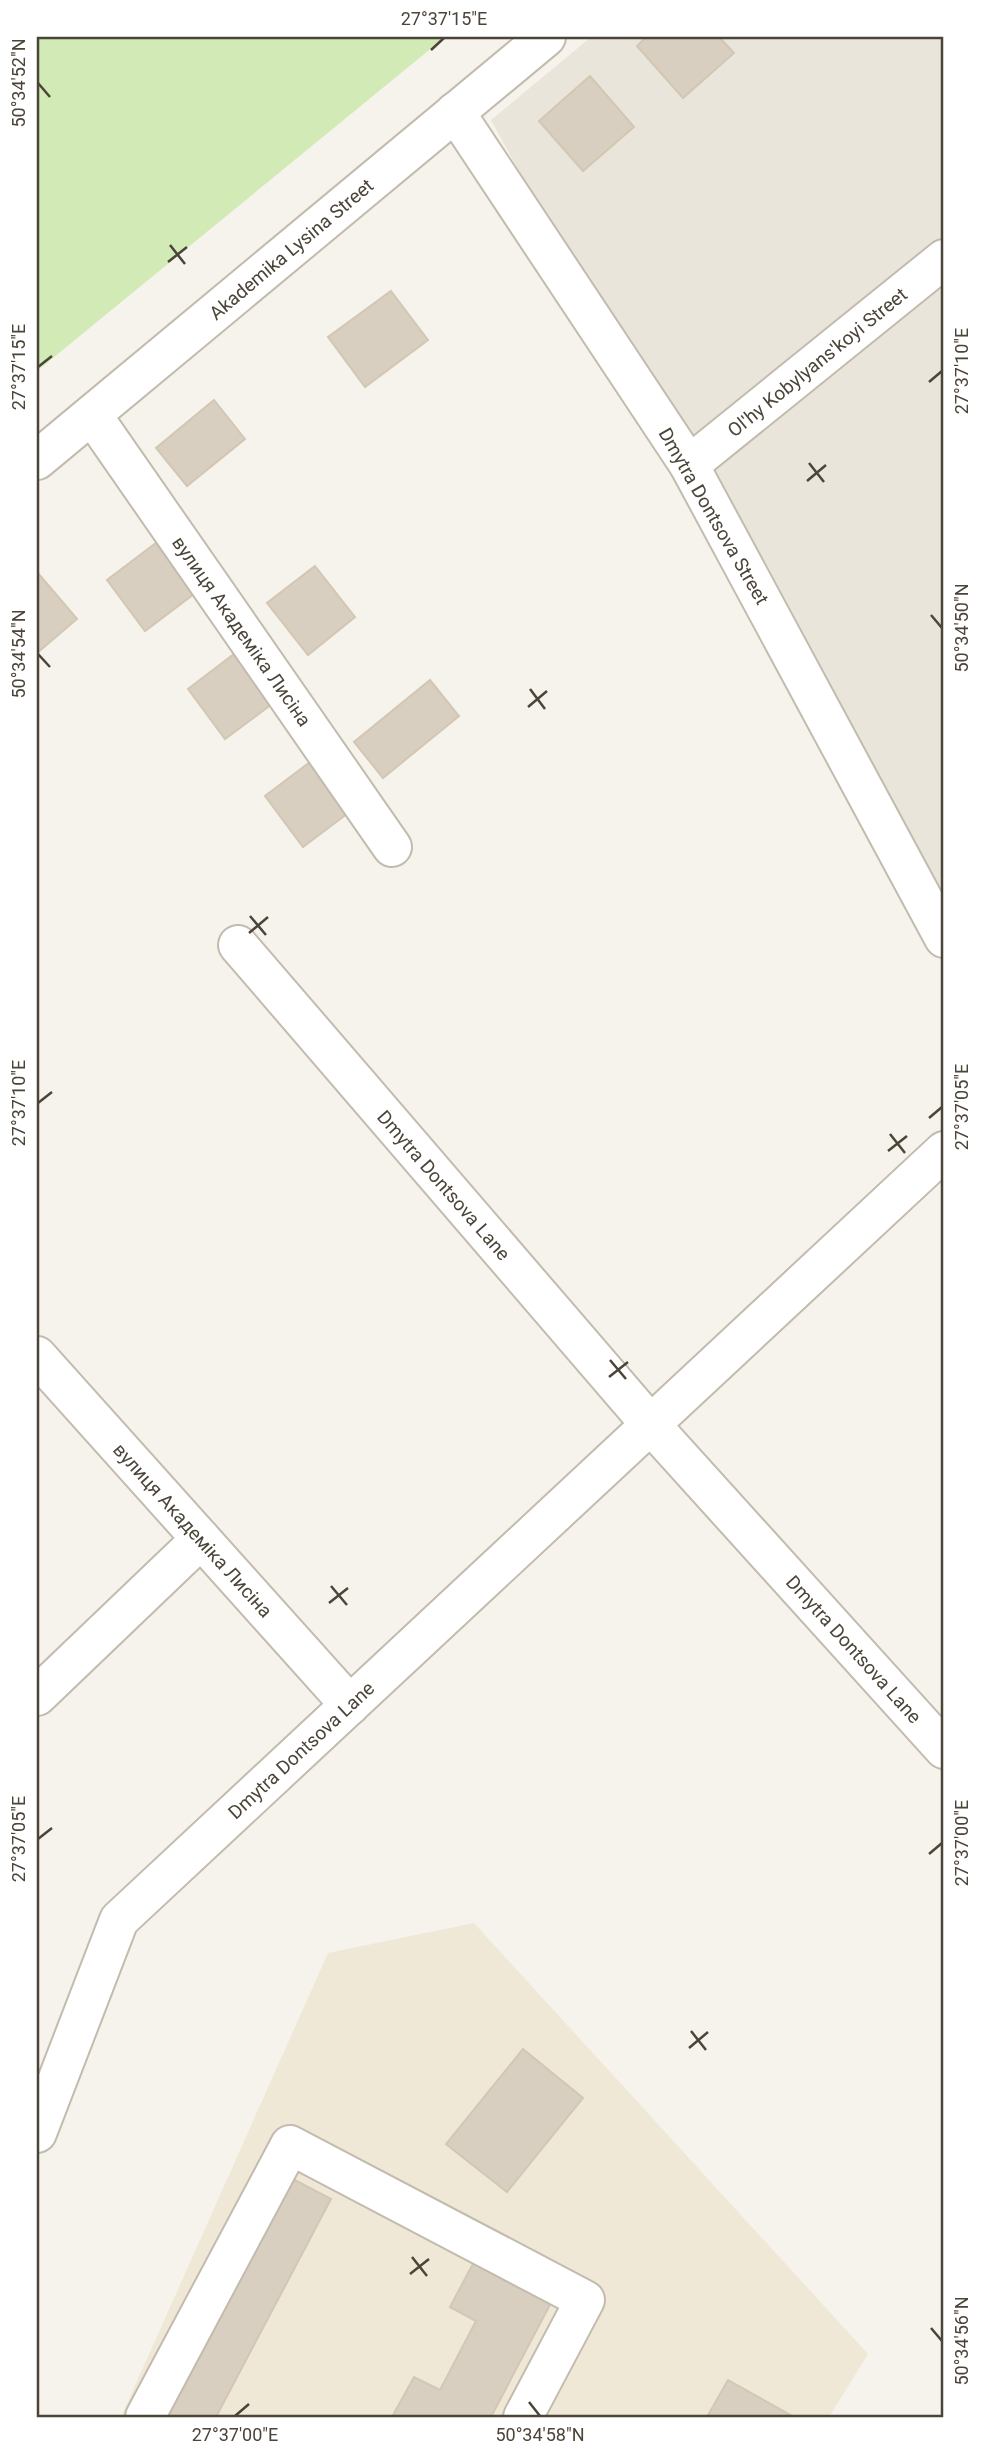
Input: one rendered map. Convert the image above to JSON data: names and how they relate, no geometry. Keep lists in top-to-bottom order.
{
  "streets": {
    "street": [
      "Akademika Lysina Street",
      "Olʹhy Kobylyansʹkoyi Street",
      "Dmytra Dontsova Street",
      "вулиця Академіка Лисіна",
      "Dmytra Dontsova Lane"
    ]
  },
  "crossings": [
    ["Akademika Lysina Street", "Dmytra Dontsova Street"],
    ["Akademika Lysina Street", "вулиця Академіка Лисіна"],
    ["Olʹhy Kobylyansʹkoyi Street", "Dmytra Dontsova Street"],
    ["вулиця Академіка Лисіна", "Dmytra Dontsova Lane"]
  ],
  "coordinates": [
    "27°37'15\"E",
    "50°34'52\"N",
    "27°37'10\"E",
    "50°34'50\"N",
    "50°34'54\"N",
    "27°37'05\"E",
    "27°37'00\"E",
    "50°34'56\"N",
    "50°34'58\"N"
  ]
}
